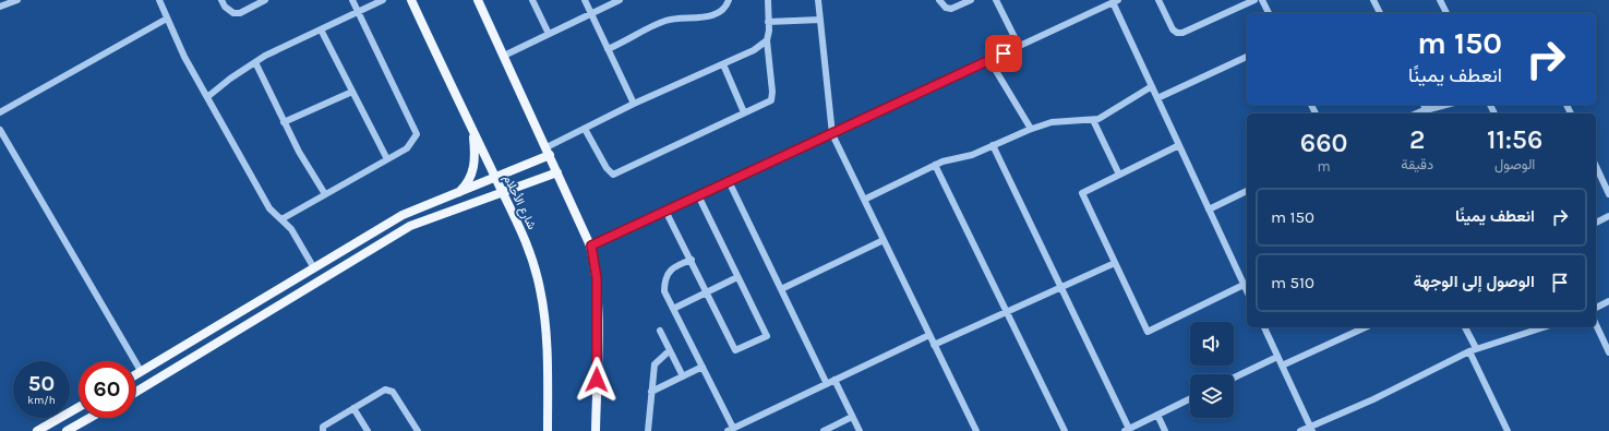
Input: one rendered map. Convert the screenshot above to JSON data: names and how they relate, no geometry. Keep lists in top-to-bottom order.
{
  "streets": {
    "main road": ["شارع الأحلام"]
  },
  "page": {
    "turn": ["150 m", "انعطف يمينًا"],
    "eta": [
      "11:56",
      "الوصول",
      "2",
      "دقيقة",
      "660",
      "m"
    ],
    "list": [
      {
        "name": "انعطف يمينًا",
        "value": "150 m"
      },
      {
        "name": "الوصول إلى الوجهة",
        "value": "510 m"
      }
    ],
    "speed": "50 km/h",
    "limit": "60"
  }
}
